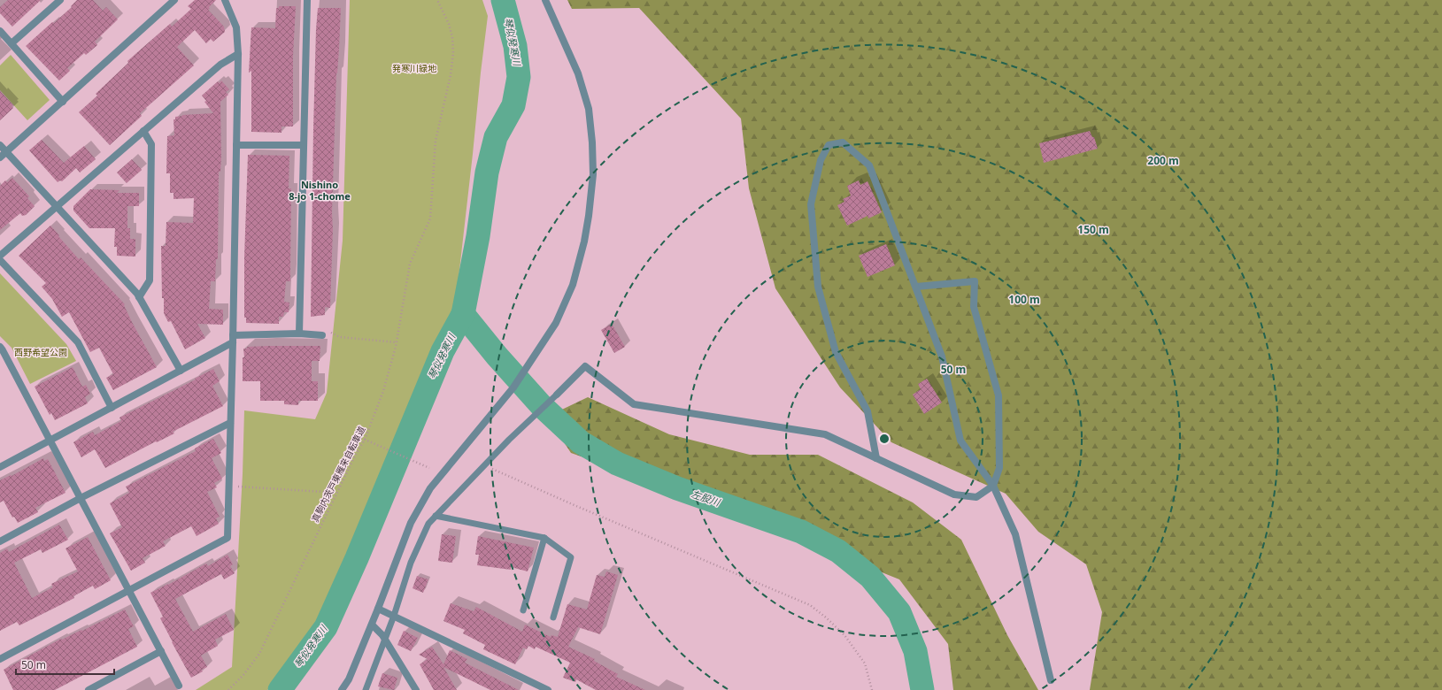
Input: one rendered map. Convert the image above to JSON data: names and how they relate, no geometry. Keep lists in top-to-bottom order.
{
  "streets": {
    "path": ["真駒内茨戸東雁来自転車道"]
  },
  "districts": ["Nishino 8-jo 1-chome"],
  "water": ["琴似発寒川", "左股川"],
  "parks": ["発寒川緑地", "西野希望公園"],
  "scale_bar": "50 m",
  "rings": [
    "200 m",
    "150 m",
    "100 m",
    "50 m"
  ]
}
